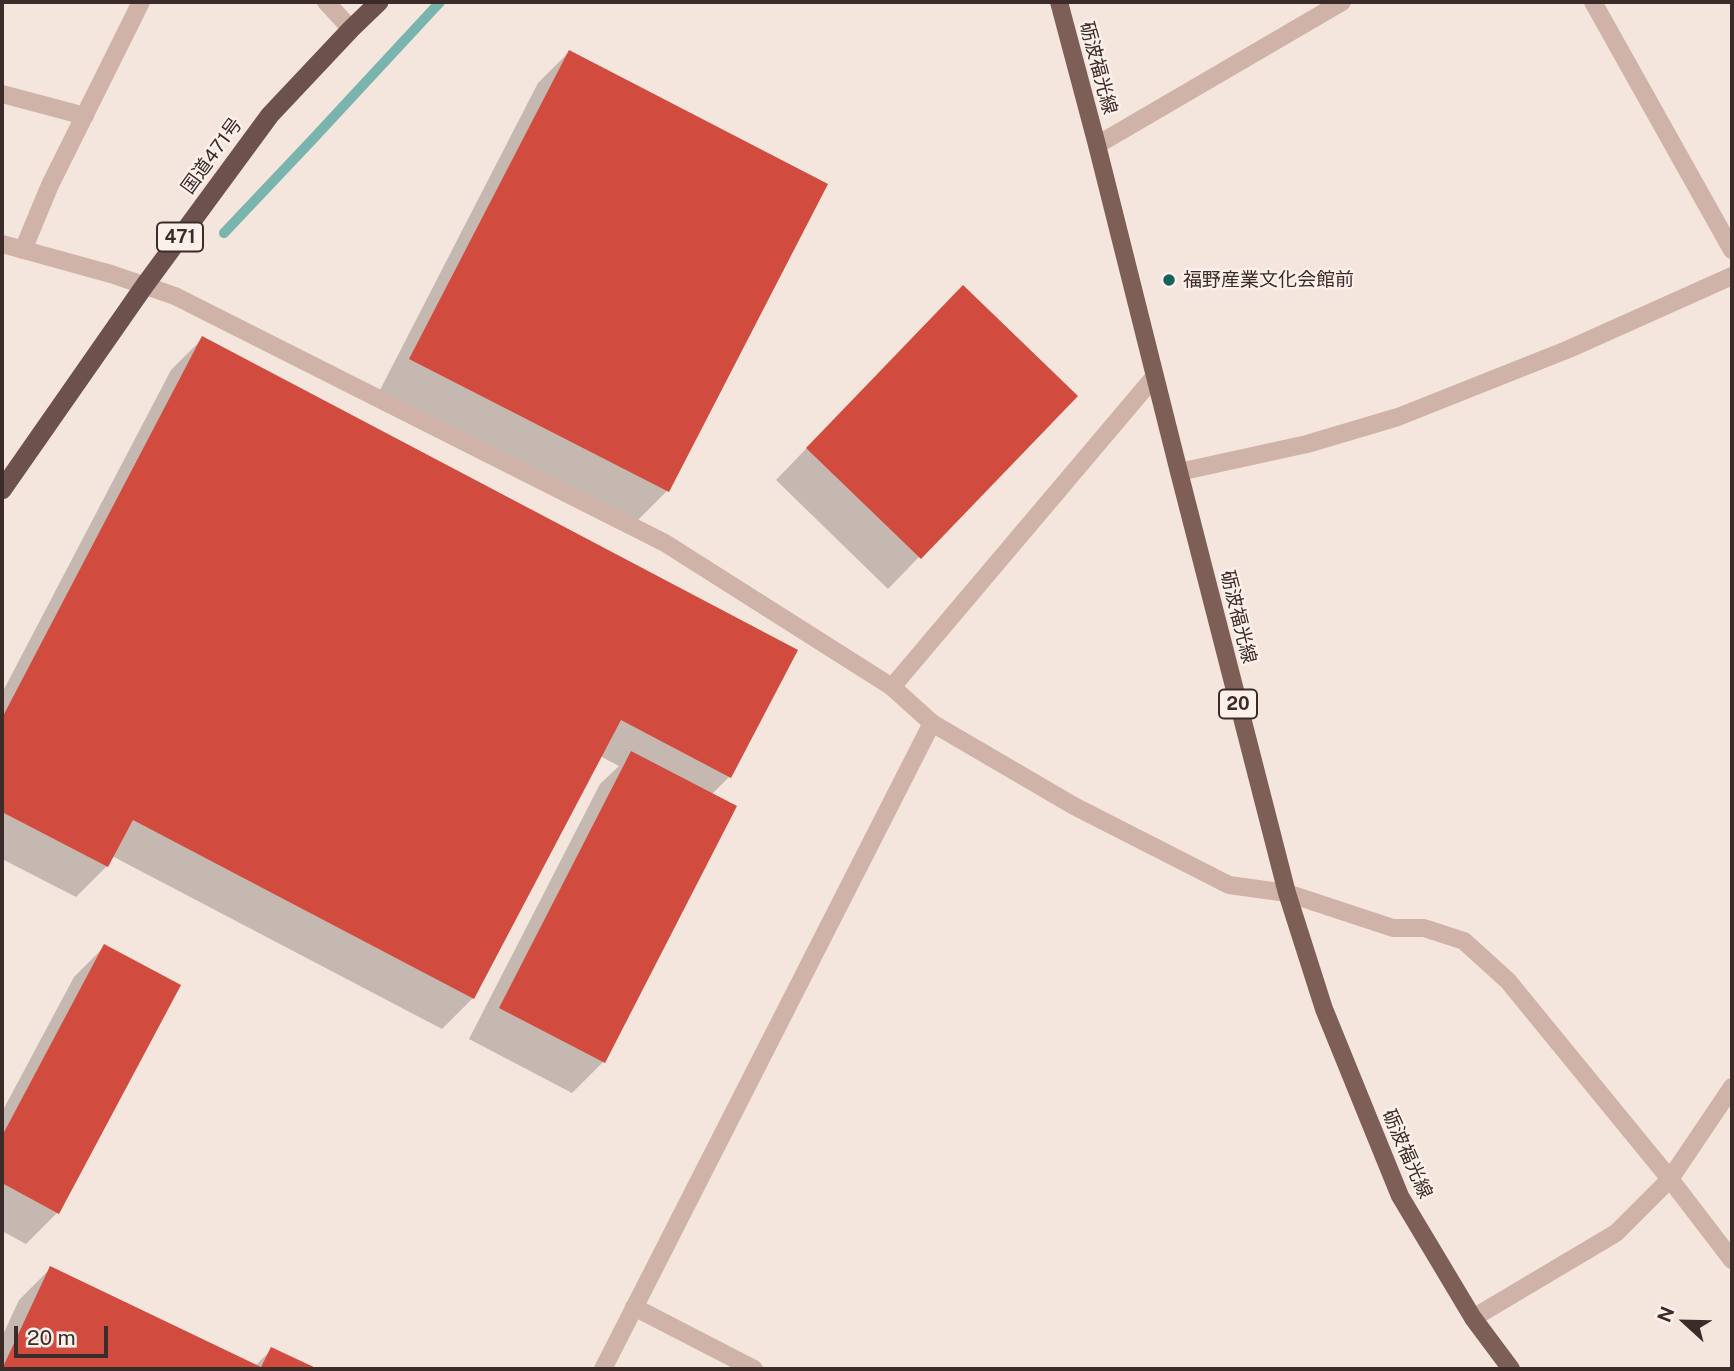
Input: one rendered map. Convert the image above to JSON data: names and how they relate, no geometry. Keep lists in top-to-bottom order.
{
  "streets": {
    "highway": ["国道471号", "471"],
    "main road": ["砺波福光線", "20"]
  },
  "places": ["福野産業文化会館前"],
  "scale_bar": "20 m",
  "north": "left"
}
